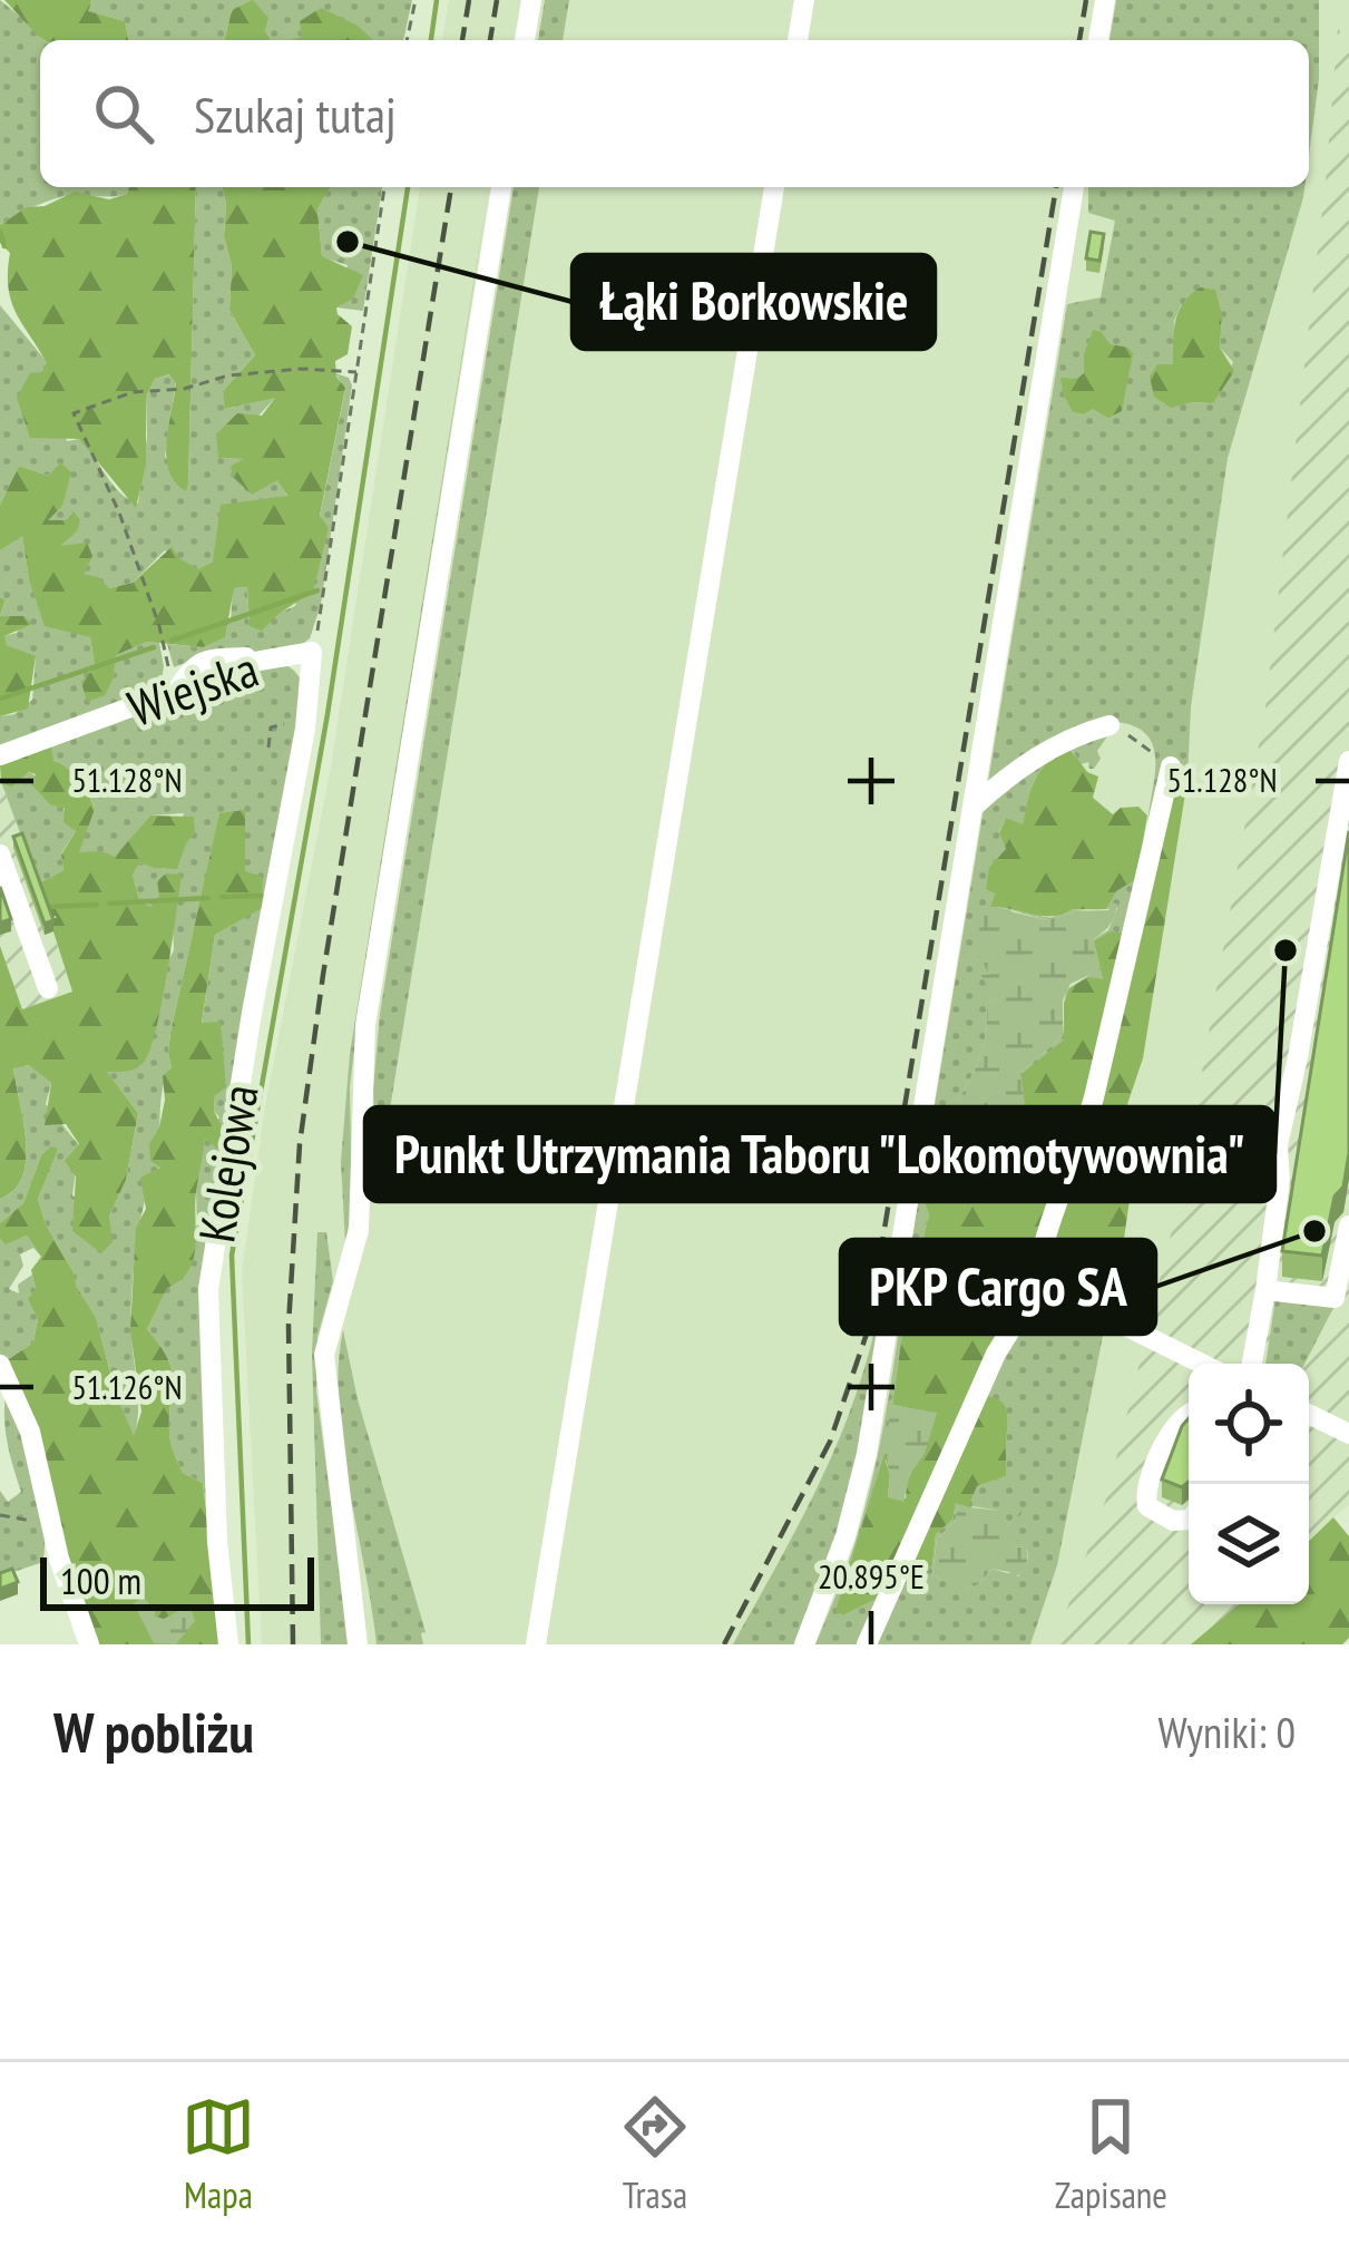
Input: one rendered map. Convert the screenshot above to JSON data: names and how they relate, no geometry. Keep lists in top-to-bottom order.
{
  "streets": {
    "street": ["Wiejska", "Kolejowa"]
  },
  "crossings": [
    ["Wiejska", "Kolejowa"]
  ],
  "places": ["Łąki Borkowskie", "Punkt Utrzymania Taboru \"Lokomotywownia\"", "PKP Cargo SA"],
  "scale_bar": "100 m",
  "page": {
    "search": "Szukaj tutaj",
    "scale": "100 m",
    "heading": ["W pobliżu", "Wyniki: 0"],
    "nav": ["Mapa", "Trasa", "Zapisane"]
  },
  "coordinates": ["51.128°N", "51.126°N", "20.895°E"]
}
